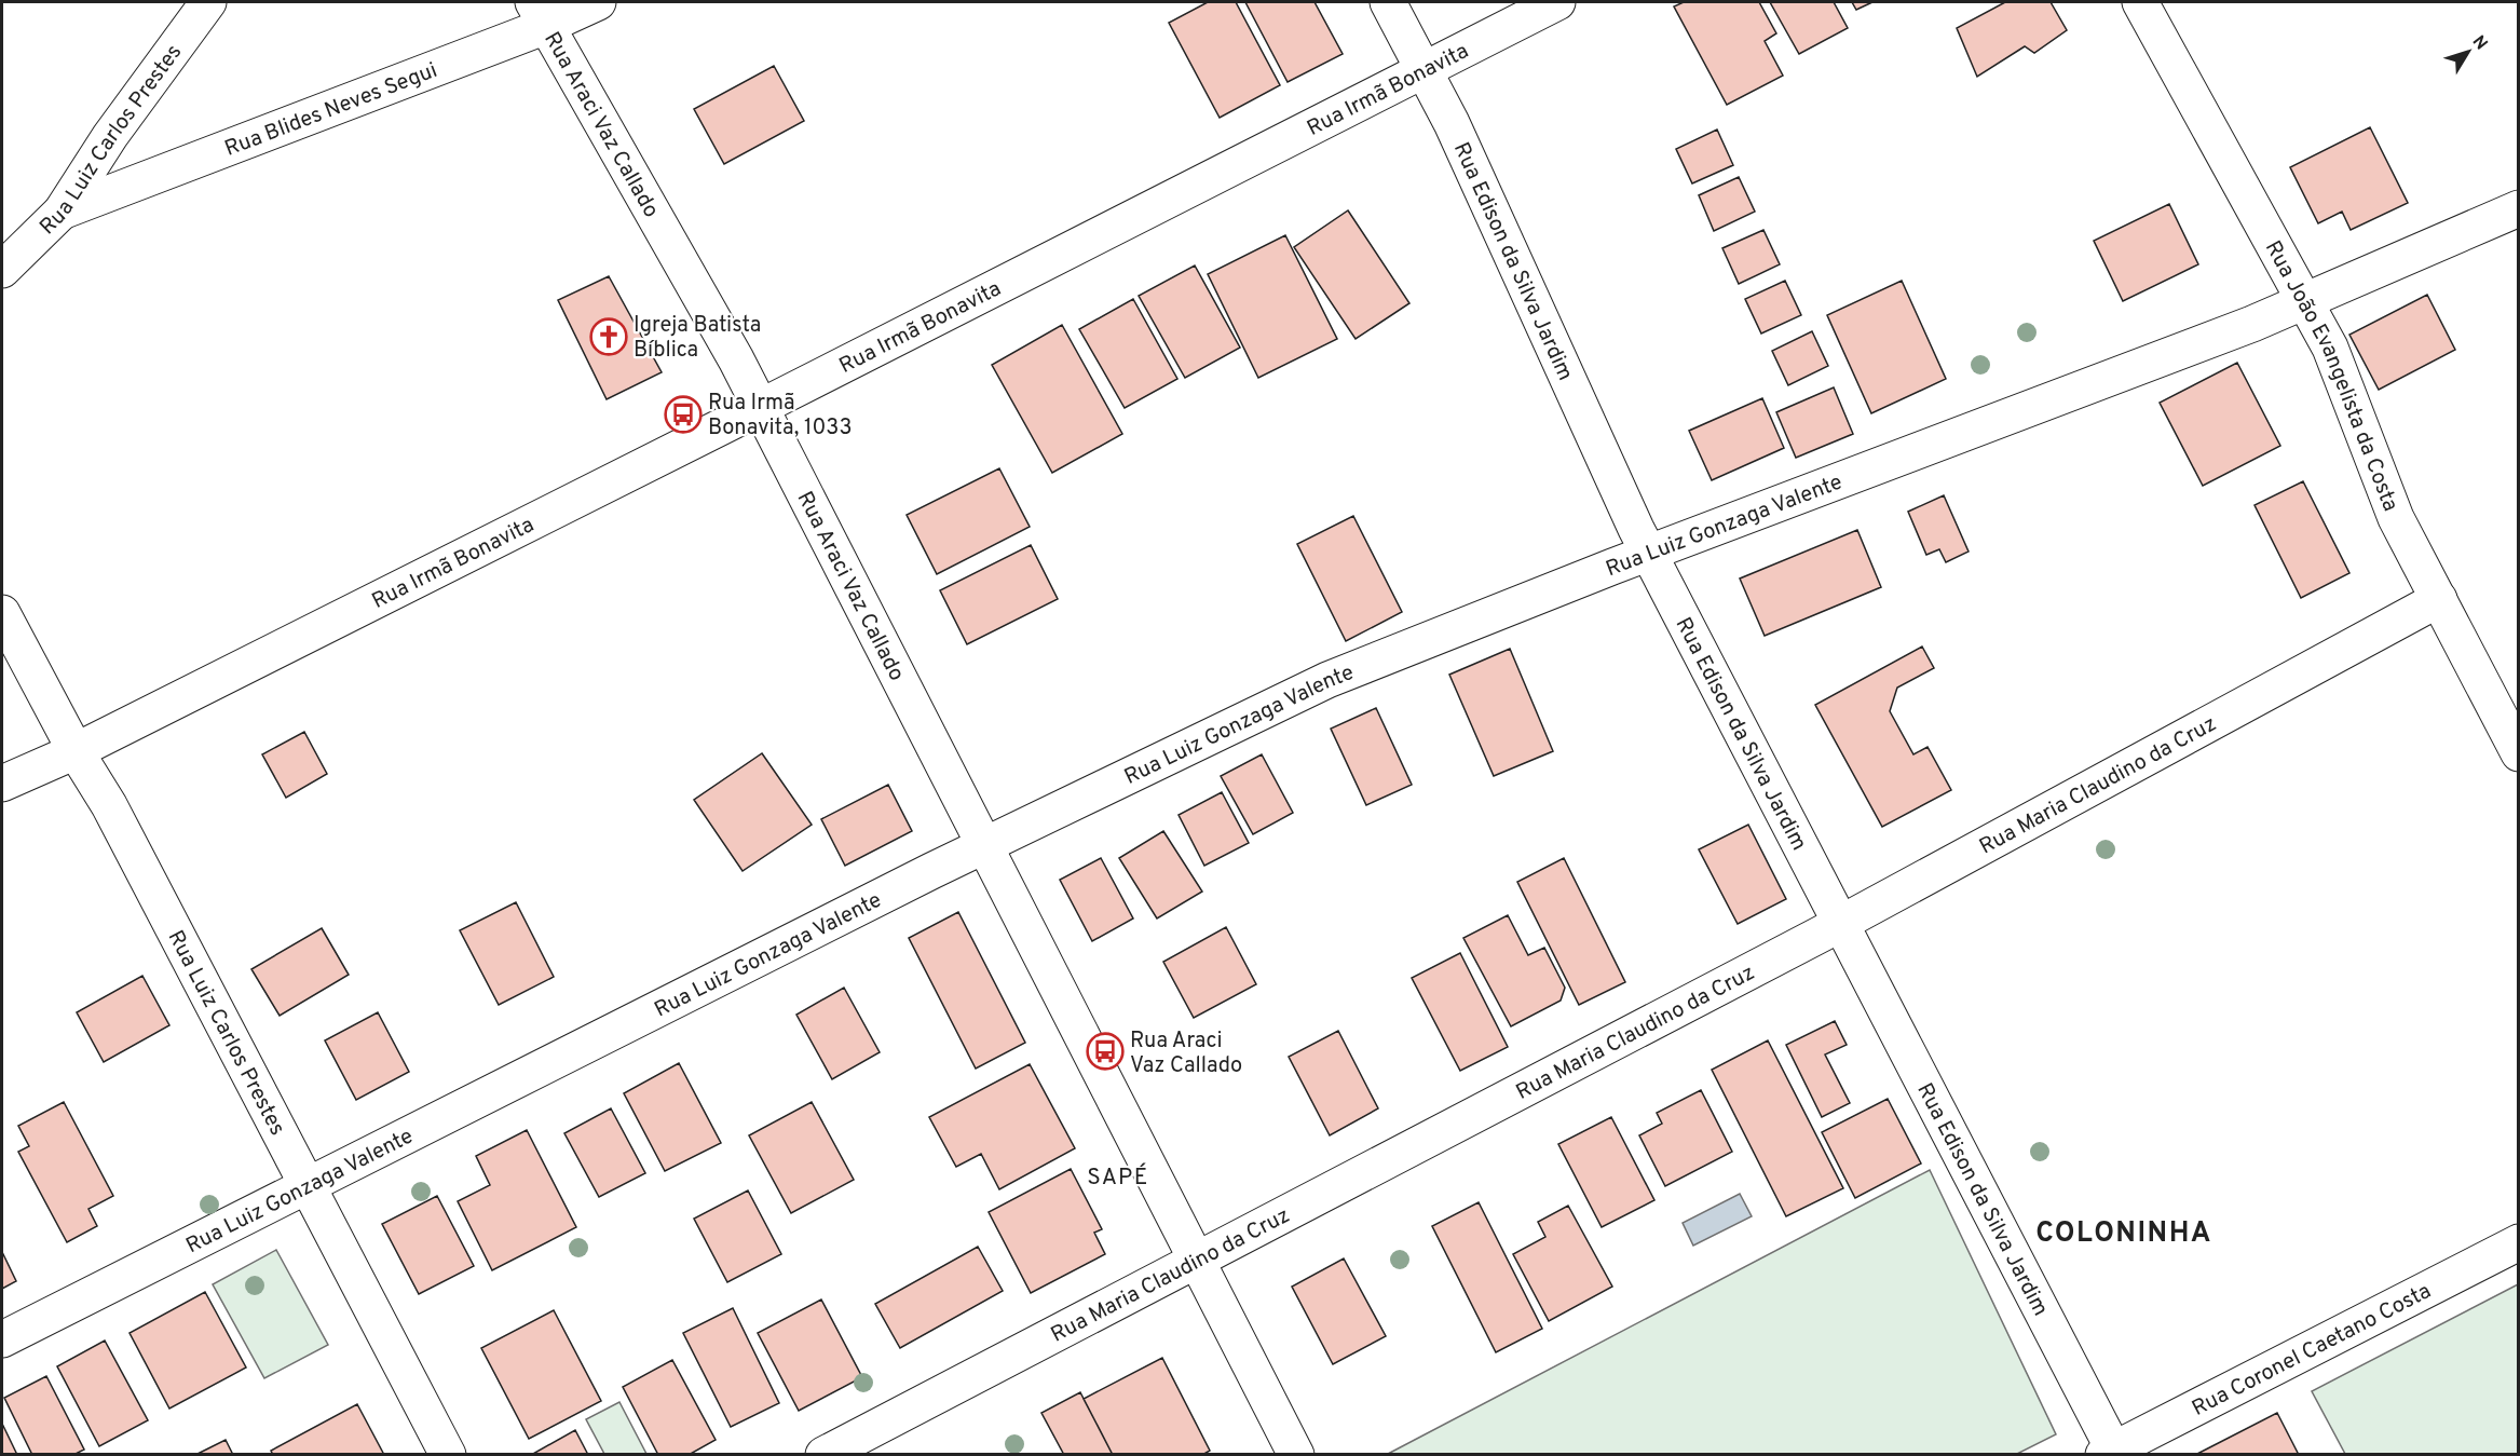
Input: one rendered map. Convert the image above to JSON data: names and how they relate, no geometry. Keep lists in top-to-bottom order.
{
  "streets": {
    "street": [
      "Rua Irmã Bonavita",
      "Rua Blides Neves Segui",
      "Rua Araci Vaz Callado",
      "Rua Luiz Carlos Prestes",
      "Rua Edison da Silva Jardim",
      "Rua João Evangelista da Costa",
      "Rua Luiz Gonzaga Valente",
      "Rua Maria Claudino da Cruz",
      "Rua Coronel Caetano Costa"
    ]
  },
  "crossings": [
    ["Rua Irmã Bonavita", "Rua Araci Vaz Callado"],
    ["Rua Irmã Bonavita", "Rua Luiz Carlos Prestes"],
    ["Rua Irmã Bonavita", "Rua Edison da Silva Jardim"],
    ["Rua Blides Neves Segui", "Rua Araci Vaz Callado"],
    ["Rua Blides Neves Segui", "Rua Luiz Carlos Prestes"],
    ["Rua Araci Vaz Callado", "Rua Luiz Gonzaga Valente"],
    ["Rua Araci Vaz Callado", "Rua Maria Claudino da Cruz"],
    ["Rua Luiz Carlos Prestes", "Rua Luiz Gonzaga Valente"],
    ["Rua Edison da Silva Jardim", "Rua Luiz Gonzaga Valente"],
    ["Rua Edison da Silva Jardim", "Rua Maria Claudino da Cruz"],
    ["Rua Edison da Silva Jardim", "Rua Coronel Caetano Costa"],
    ["Rua João Evangelista da Costa", "Rua Luiz Gonzaga Valente"],
    ["Rua João Evangelista da Costa", "Rua Maria Claudino da Cruz"]
  ],
  "districts": ["SAPÉ", "COLONINHA"],
  "places": {
    "church": ["Igreja Batista Bíblica"],
    "bus stop": ["Rua Irmã Bonavita, 1033", "Rua Araci Vaz Callado"]
  },
  "north": "top right"
}
